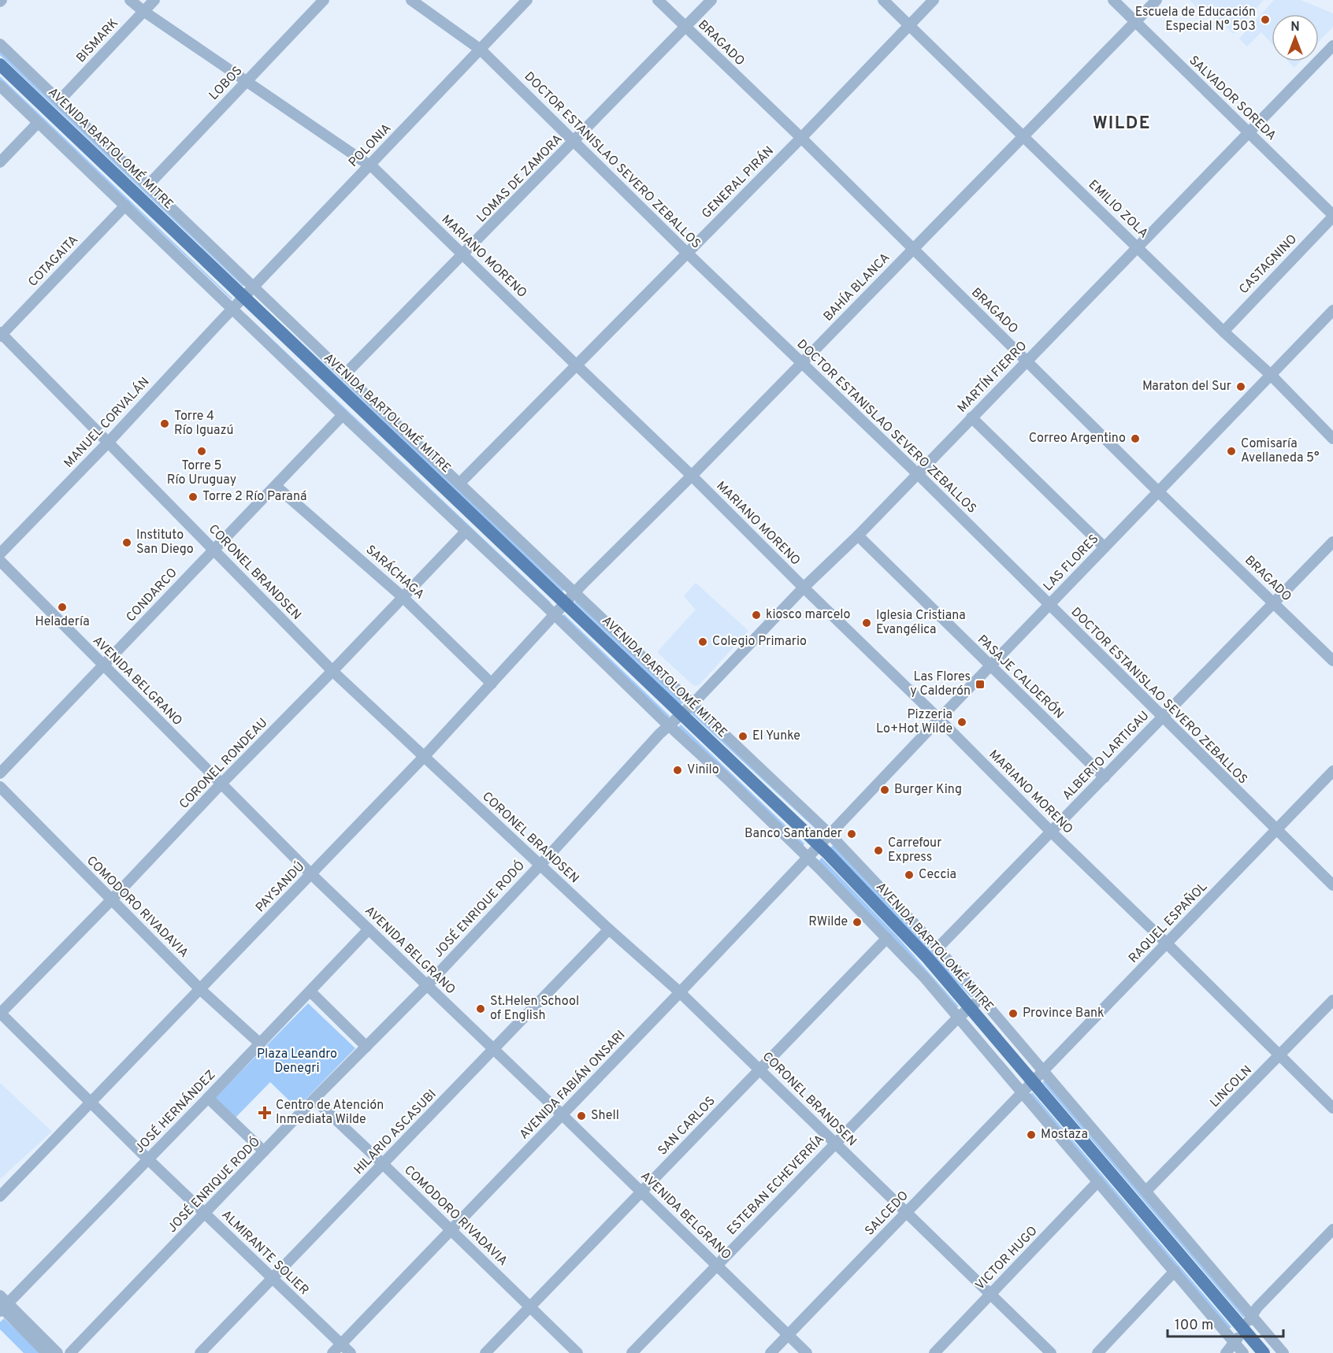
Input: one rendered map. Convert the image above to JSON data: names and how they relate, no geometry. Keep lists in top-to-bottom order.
{
  "streets": {
    "main road": ["AVENIDA BARTOLOMÉ MITRE"],
    "street": [
      "BISMARK",
      "BRAGADO",
      "LOBOS",
      "SALVADOR SOREDA",
      "POLONIA",
      "DOCTOR ESTANISLAO SEVERO ZEBALLOS",
      "LOMAS DE ZAMORA",
      "GENERAL PIRÁN",
      "EMILIO ZOLA",
      "MARIANO MORENO",
      "COTAGAITA",
      "CASTAGNINO",
      "BAHÍA BLANCA",
      "MARTÍN FIERRO",
      "MANUEL CORVALÁN",
      "LAS FLORES",
      "CORONEL BRANDSEN",
      "SARÁCHAGA",
      "CONDARCO",
      "PASAJE CALDERÓN",
      "AVENIDA BELGRANO",
      "ALBERTO LARTIGAU",
      "CORONEL RONDEAU",
      "PAYSANDÚ",
      "COMODORO RIVADAVIA",
      "JOSÉ ENRIQUE RODÓ",
      "RAQUEL ESPAÑOL",
      "AVENIDA FABIÁN ONSARI",
      "LINCOLN",
      "JOSÉ HERNÁNDEZ",
      "SAN CARLOS",
      "HILARIO ASCASUBI",
      "ESTEBAN ECHEVERRÍA",
      "SALCEDO",
      "ALMIRANTE SOLIER",
      "VICTOR HUGO"
    ]
  },
  "crossings": [
    ["BISMARK", "AVENIDA BARTOLOMÉ MITRE"],
    ["BISMARK", "MARIANO MORENO"],
    ["BRAGADO", "LOMAS DE ZAMORA"],
    ["BRAGADO", "GENERAL PIRÁN"],
    ["BRAGADO", "BAHÍA BLANCA"],
    ["BRAGADO", "MARTÍN FIERRO"],
    ["BRAGADO", "LAS FLORES"],
    ["BRAGADO", "ALBERTO LARTIGAU"],
    ["LOBOS", "AVENIDA BARTOLOMÉ MITRE"],
    ["LOBOS", "MARIANO MORENO"],
    ["SALVADOR SOREDA", "CASTAGNINO"],
    ["SALVADOR SOREDA", "BAHÍA BLANCA"],
    ["SALVADOR SOREDA", "MARTÍN FIERRO"],
    ["POLONIA", "AVENIDA BARTOLOMÉ MITRE"],
    ["POLONIA", "DOCTOR ESTANISLAO SEVERO ZEBALLOS"],
    ["POLONIA", "MARIANO MORENO"],
    ["POLONIA", "MANUEL CORVALÁN"],
    ["AVENIDA BARTOLOMÉ MITRE", "LOMAS DE ZAMORA"],
    ["AVENIDA BARTOLOMÉ MITRE", "GENERAL PIRÁN"],
    ["AVENIDA BARTOLOMÉ MITRE", "BAHÍA BLANCA"],
    ["AVENIDA BARTOLOMÉ MITRE", "MARTÍN FIERRO"],
    ["AVENIDA BARTOLOMÉ MITRE", "LAS FLORES"],
    ["AVENIDA BARTOLOMÉ MITRE", "ALBERTO LARTIGAU"],
    ["AVENIDA BARTOLOMÉ MITRE", "PAYSANDÚ"],
    ["AVENIDA BARTOLOMÉ MITRE", "RAQUEL ESPAÑOL"],
    ["AVENIDA BARTOLOMÉ MITRE", "AVENIDA FABIÁN ONSARI"],
    ["AVENIDA BARTOLOMÉ MITRE", "LINCOLN"],
    ["AVENIDA BARTOLOMÉ MITRE", "ESTEBAN ECHEVERRÍA"],
    ["DOCTOR ESTANISLAO SEVERO ZEBALLOS", "LOMAS DE ZAMORA"],
    ["DOCTOR ESTANISLAO SEVERO ZEBALLOS", "GENERAL PIRÁN"],
    ["DOCTOR ESTANISLAO SEVERO ZEBALLOS", "BAHÍA BLANCA"],
    ["DOCTOR ESTANISLAO SEVERO ZEBALLOS", "MARTÍN FIERRO"],
    ["DOCTOR ESTANISLAO SEVERO ZEBALLOS", "LAS FLORES"],
    ["DOCTOR ESTANISLAO SEVERO ZEBALLOS", "ALBERTO LARTIGAU"],
    ["DOCTOR ESTANISLAO SEVERO ZEBALLOS", "RAQUEL ESPAÑOL"],
    ["LOMAS DE ZAMORA", "MARIANO MORENO"],
    ["GENERAL PIRÁN", "EMILIO ZOLA"],
    ["GENERAL PIRÁN", "MARIANO MORENO"],
    ["EMILIO ZOLA", "CASTAGNINO"],
    ["EMILIO ZOLA", "BAHÍA BLANCA"],
    ["EMILIO ZOLA", "MARTÍN FIERRO"],
    ["EMILIO ZOLA", "LAS FLORES"],
    ["MARIANO MORENO", "BAHÍA BLANCA"],
    ["MARIANO MORENO", "MARTÍN FIERRO"],
    ["MARIANO MORENO", "LAS FLORES"],
    ["MARIANO MORENO", "ALBERTO LARTIGAU"],
    ["MARIANO MORENO", "RAQUEL ESPAÑOL"],
    ["MARIANO MORENO", "LINCOLN"],
    ["COTAGAITA", "CORONEL BRANDSEN"],
    ["BAHÍA BLANCA", "PAYSANDÚ"],
    ["MARTÍN FIERRO", "PASAJE CALDERÓN"],
    ["MARTÍN FIERRO", "JOSÉ ENRIQUE RODÓ"],
    ["MANUEL CORVALÁN", "CORONEL BRANDSEN"],
    ["LAS FLORES", "PASAJE CALDERÓN"],
    ["LAS FLORES", "AVENIDA FABIÁN ONSARI"],
    ["CORONEL BRANDSEN", "CONDARCO"],
    ["CORONEL BRANDSEN", "CORONEL RONDEAU"],
    ["CORONEL BRANDSEN", "PAYSANDÚ"],
    ["CORONEL BRANDSEN", "JOSÉ ENRIQUE RODÓ"],
    ["CORONEL BRANDSEN", "AVENIDA FABIÁN ONSARI"],
    ["CORONEL BRANDSEN", "SAN CARLOS"],
    ["CORONEL BRANDSEN", "HILARIO ASCASUBI"],
    ["CORONEL BRANDSEN", "ESTEBAN ECHEVERRÍA"],
    ["CORONEL BRANDSEN", "SALCEDO"],
    ["CORONEL BRANDSEN", "VICTOR HUGO"],
    ["SARÁCHAGA", "CONDARCO"],
    ["SARÁCHAGA", "CORONEL RONDEAU"],
    ["SARÁCHAGA", "PAYSANDÚ"],
    ["CONDARCO", "AVENIDA BELGRANO"],
    ["PASAJE CALDERÓN", "ALBERTO LARTIGAU"],
    ["AVENIDA BELGRANO", "CORONEL RONDEAU"],
    ["AVENIDA BELGRANO", "PAYSANDÚ"],
    ["AVENIDA BELGRANO", "JOSÉ ENRIQUE RODÓ"],
    ["AVENIDA BELGRANO", "AVENIDA FABIÁN ONSARI"],
    ["AVENIDA BELGRANO", "JOSÉ HERNÁNDEZ"],
    ["AVENIDA BELGRANO", "SAN CARLOS"],
    ["AVENIDA BELGRANO", "HILARIO ASCASUBI"],
    ["AVENIDA BELGRANO", "ESTEBAN ECHEVERRÍA"],
    ["AVENIDA BELGRANO", "SALCEDO"],
    ["CORONEL RONDEAU", "COMODORO RIVADAVIA"],
    ["CORONEL RONDEAU", "ALMIRANTE SOLIER"],
    ["PAYSANDÚ", "COMODORO RIVADAVIA"],
    ["PAYSANDÚ", "ALMIRANTE SOLIER"],
    ["COMODORO RIVADAVIA", "JOSÉ ENRIQUE RODÓ"],
    ["COMODORO RIVADAVIA", "AVENIDA FABIÁN ONSARI"],
    ["COMODORO RIVADAVIA", "JOSÉ HERNÁNDEZ"],
    ["COMODORO RIVADAVIA", "SAN CARLOS"],
    ["COMODORO RIVADAVIA", "HILARIO ASCASUBI"],
    ["JOSÉ ENRIQUE RODÓ", "ALMIRANTE SOLIER"],
    ["RAQUEL ESPAÑOL", "SALCEDO"],
    ["AVENIDA FABIÁN ONSARI", "ALMIRANTE SOLIER"],
    ["JOSÉ HERNÁNDEZ", "ALMIRANTE SOLIER"],
    ["HILARIO ASCASUBI", "ALMIRANTE SOLIER"]
  ],
  "districts": ["WILDE"],
  "parks": ["Plaza Leandro Denegri"],
  "places": {
    "other": [
      "Escuela de Educación Especial N° 503",
      "Maraton del Sur",
      "Torre 4 Río Iguazú",
      "Correo Argentino",
      "Torre 5 Río Uruguay",
      "Comisaría Avellaneda 5°",
      "Torre 2 Río Paraná",
      "Instituto San Diego",
      "Heladería",
      "kiosco marcelo",
      "Iglesia Cristiana Evangélica",
      "Colegio Primario",
      "Pizzeria Lo+Hot Wilde",
      "El Yunke",
      "Vinilo",
      "Burger King",
      "Banco Santander",
      "Carrefour Express",
      "Ceccia",
      "RWilde",
      "St.Helen School of English",
      "Province Bank",
      "Shell",
      "Mostaza"
    ],
    "transit": ["Las Flores y Calderón"],
    "health": ["Centro de Atención Inmediata Wilde"]
  },
  "scale_bar": "100 m",
  "north": "top"
}
